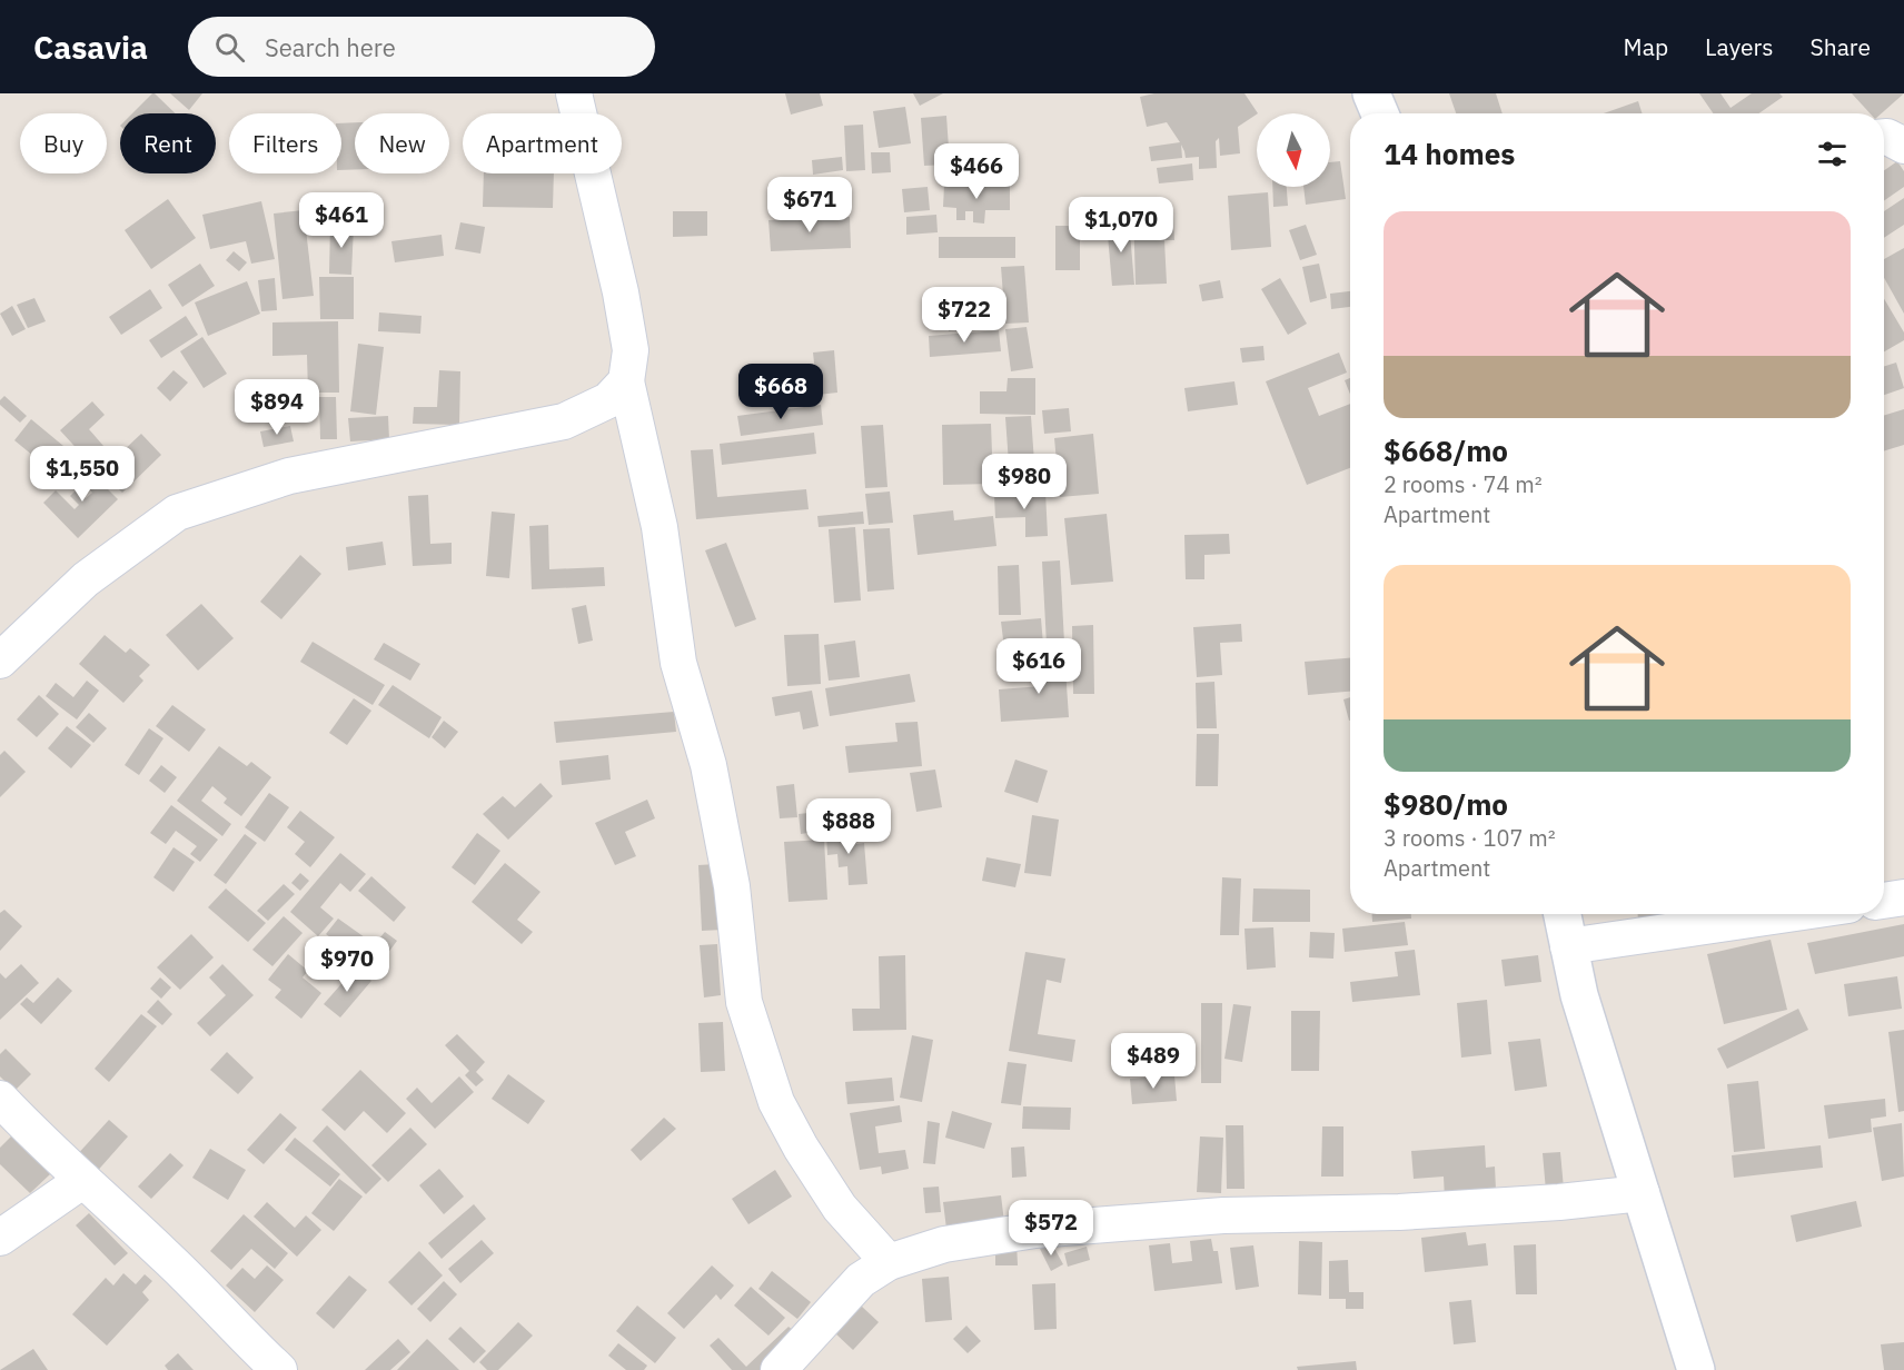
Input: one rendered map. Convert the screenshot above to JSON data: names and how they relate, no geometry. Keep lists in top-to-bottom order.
{
  "north": "bottom",
  "page": {
    "header": "Casavia",
    "search": "Search here",
    "nav": ["Map", "Layers", "Share"],
    "chip": [
      "Buy",
      "Rent",
      "Filters",
      "New",
      "Apartment"
    ],
    "heading": "14 homes",
    "price": [
      "$466",
      "$671",
      "$461",
      "$1,070",
      "$722",
      "$668",
      "$894",
      "$1,550",
      "$980",
      "$616",
      "$888",
      "$970",
      "$489",
      "$572"
    ],
    "list": [
      {
        "name": "$668/mo",
        "note": "2 rooms · 74 m² · Apartment"
      },
      {
        "name": "$980/mo",
        "note": "3 rooms · 107 m² · Apartment"
      }
    ]
  }
}
